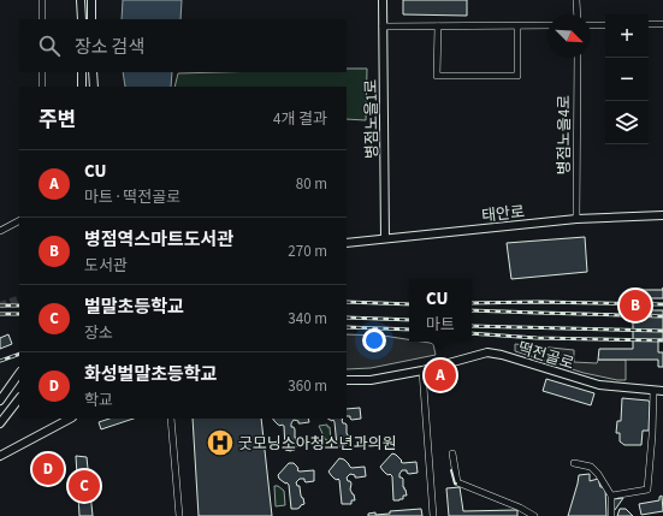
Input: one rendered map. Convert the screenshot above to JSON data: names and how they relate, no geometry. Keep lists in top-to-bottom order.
{
  "streets": {
    "street": [
      "병점노을1로",
      "병점노을4로",
      "태안로",
      "떡전골로"
    ]
  },
  "crossings": [
    ["병점노을1로", "태안로"],
    ["병점노을4로", "태안로"]
  ],
  "places": {
    "hospital": ["굿모닝소아청소년과의원"]
  },
  "north": "bottom right",
  "page": {
    "map_buttons": ["+", "−"],
    "search": "장소 검색",
    "heading": ["주변", "4개 결과"],
    "list": [
      {
        "mark": "A",
        "name": "CU",
        "note": "마트 · 떡전골로",
        "value": "80 m"
      },
      {
        "mark": "B",
        "name": "병점역스마트도서관",
        "note": "도서관",
        "value": "270 m"
      },
      {
        "mark": "C",
        "name": "벌말초등학교",
        "note": "장소",
        "value": "340 m"
      },
      {
        "mark": "D",
        "name": "화성벌말초등학교",
        "note": "학교",
        "value": "360 m"
      }
    ],
    "popup": ["CU", "마트"],
    "pins": [
      "B",
      "A",
      "D",
      "C"
    ]
  }
}
